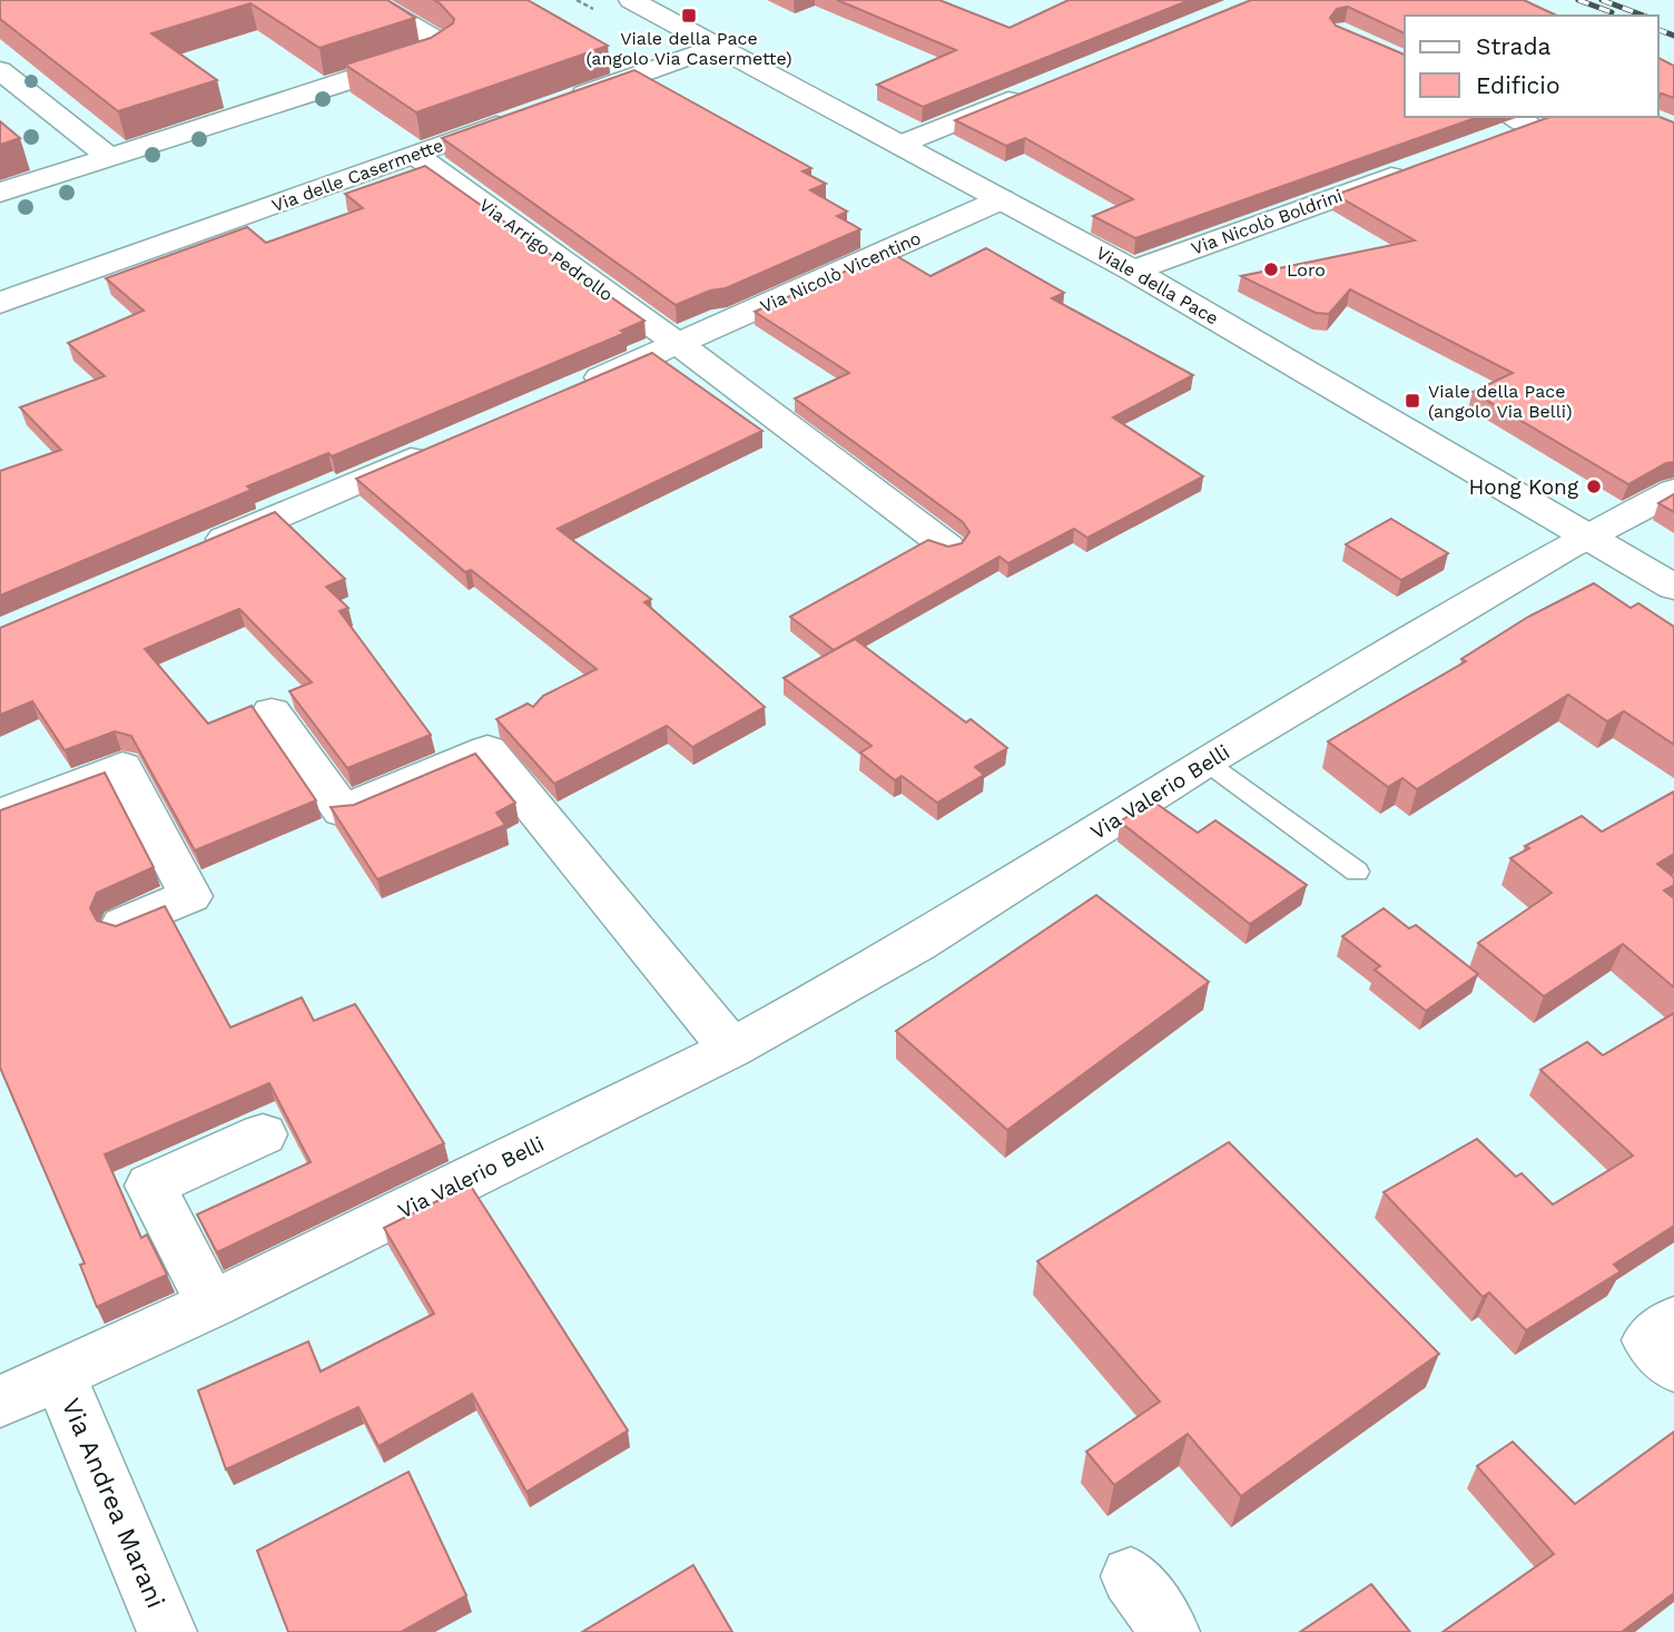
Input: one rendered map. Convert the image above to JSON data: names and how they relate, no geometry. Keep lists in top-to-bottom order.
{
  "streets": {
    "street": [
      "Via delle Casermette",
      "Via Nicolò Boldrini",
      "Via Arrigo Pedrollo",
      "Via Nicolò Vicentino",
      "Viale della Pace",
      "Via Valerio Belli",
      "Via Andrea Marani"
    ]
  },
  "crossings": [
    ["Via delle Casermette", "Via Arrigo Pedrollo"],
    ["Via Nicolò Boldrini", "Viale della Pace"],
    ["Via Arrigo Pedrollo", "Via Nicolò Vicentino"],
    ["Via Nicolò Vicentino", "Viale della Pace"],
    ["Viale della Pace", "Via Valerio Belli"],
    ["Via Valerio Belli", "Via Andrea Marani"]
  ],
  "places": {
    "transit": ["Viale della Pace (angolo Via Casermette)", "Viale della Pace (angolo Via Belli)"],
    "other": ["Loro", "Hong Kong"]
  },
  "legend": ["Strada", "Edificio"]
}
